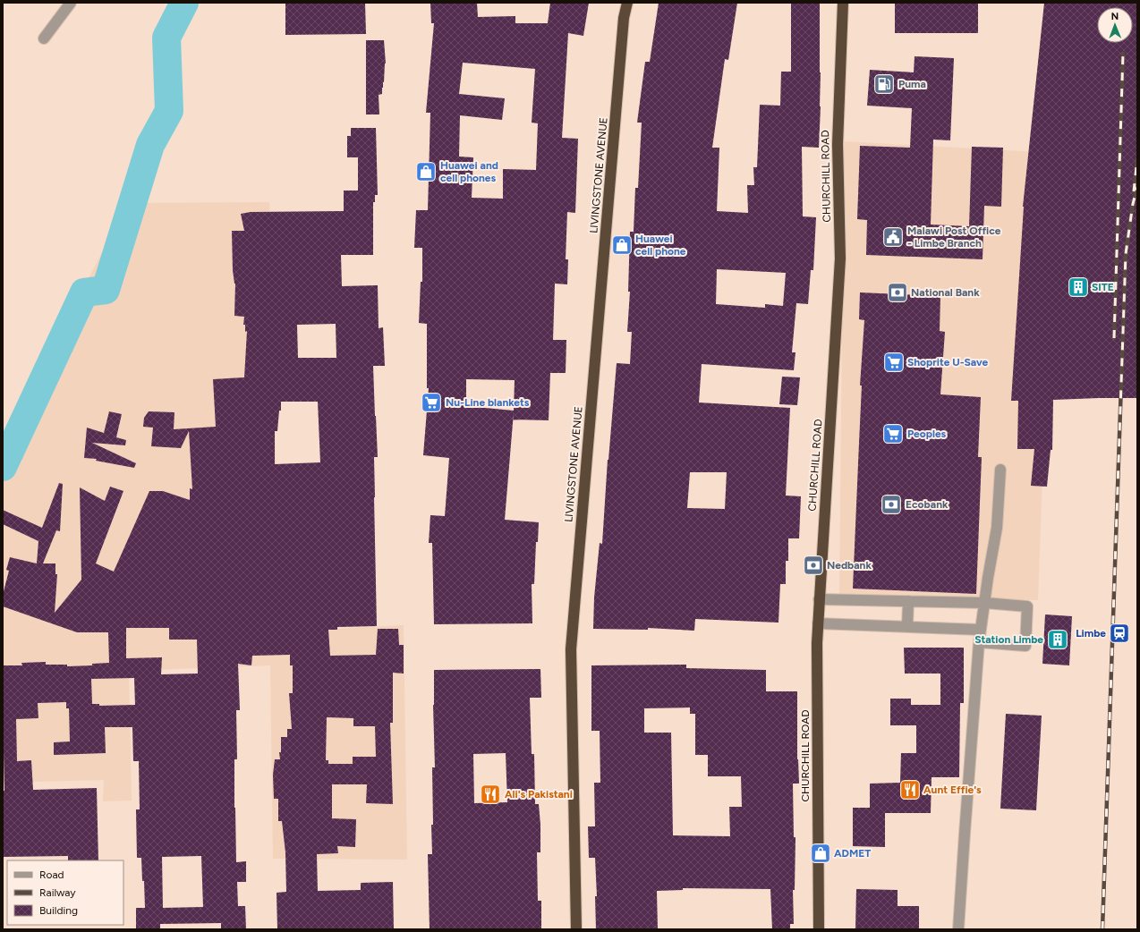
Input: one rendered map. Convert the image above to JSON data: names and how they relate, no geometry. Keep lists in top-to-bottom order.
{
  "streets": {
    "highway": ["LIVINGSTONE AVENUE", "CHURCHILL ROAD"]
  },
  "places": {
    "fuel station": ["Puma"],
    "shop": ["Huawei and cell phones", "Huawei cell phone", "ADMET"],
    "public building": ["Malawi Post Office - Limbe Branch"],
    "building": ["SITE", "Station Limbe"],
    "bank": ["National Bank", "Ecobank", "Nedbank"],
    "supermarket": ["Shoprite U-Save", "Nu-Line blankets", "Peoples"],
    "station": ["Limbe"],
    "restaurant": ["Aunt Effie's", "Ali's Pakistani"]
  },
  "legend": ["Road", "Railway", "Building"],
  "north": "top"
}
